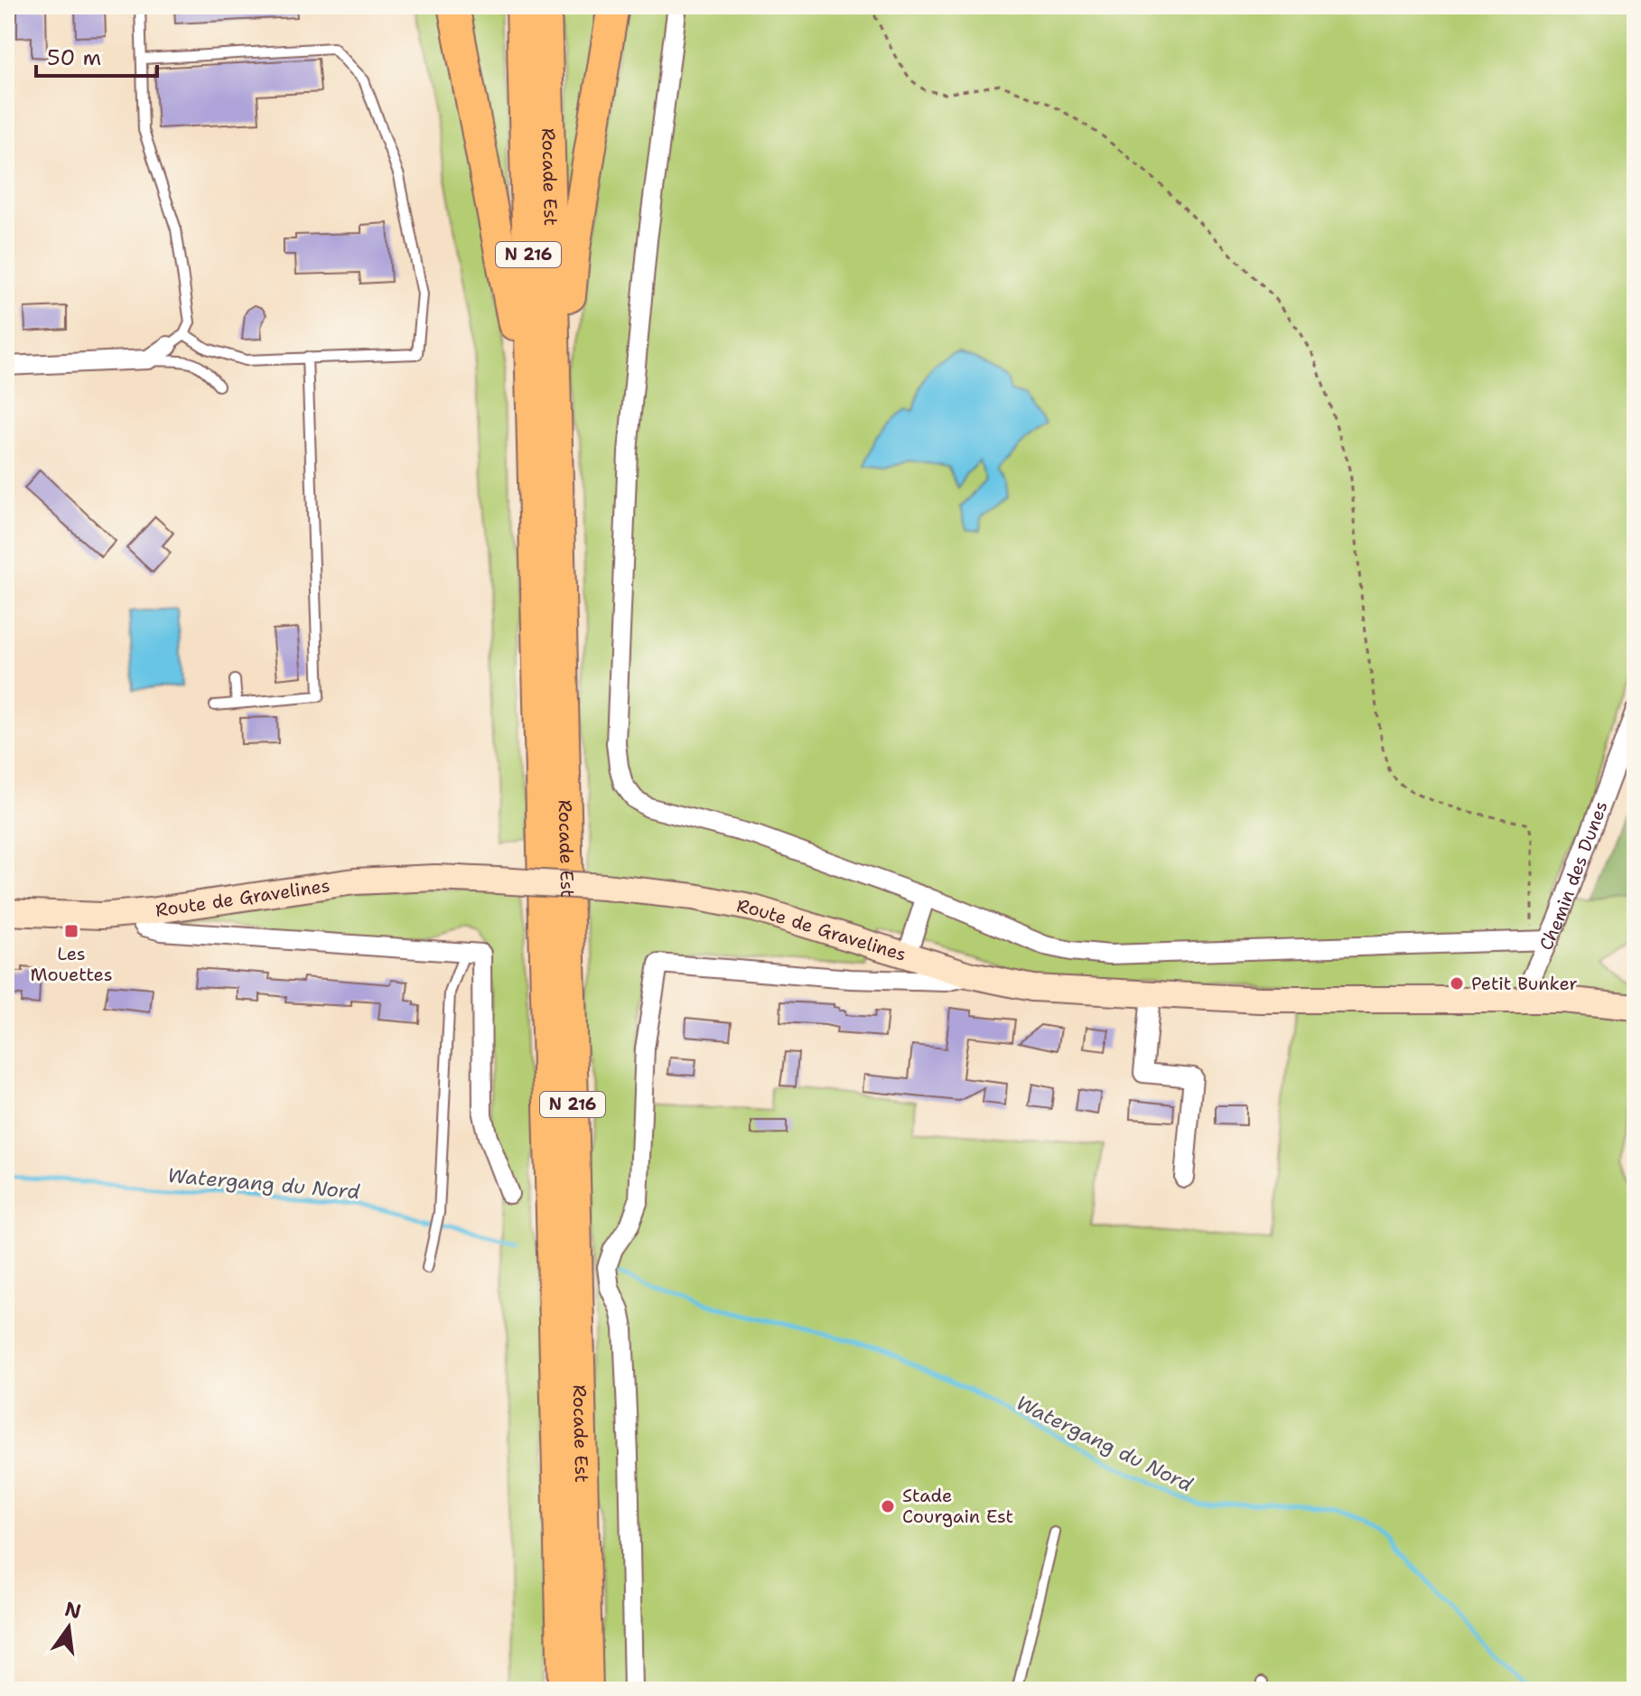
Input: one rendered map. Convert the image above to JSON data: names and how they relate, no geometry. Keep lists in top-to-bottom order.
{
  "streets": {
    "highway": ["Rocade Est", "N 216"],
    "main road": ["Route de Gravelines"],
    "street": ["Chemin des Dunes"]
  },
  "crossings": [
    ["Chemin des Dunes", "Route de Gravelines"]
  ],
  "water": ["Watergang du Nord"],
  "places": {
    "transit": ["Les Mouettes"],
    "other": ["Petit Bunker", "Stade Courgain Est"]
  },
  "scale_bar": "50 m",
  "north": "top"
}
